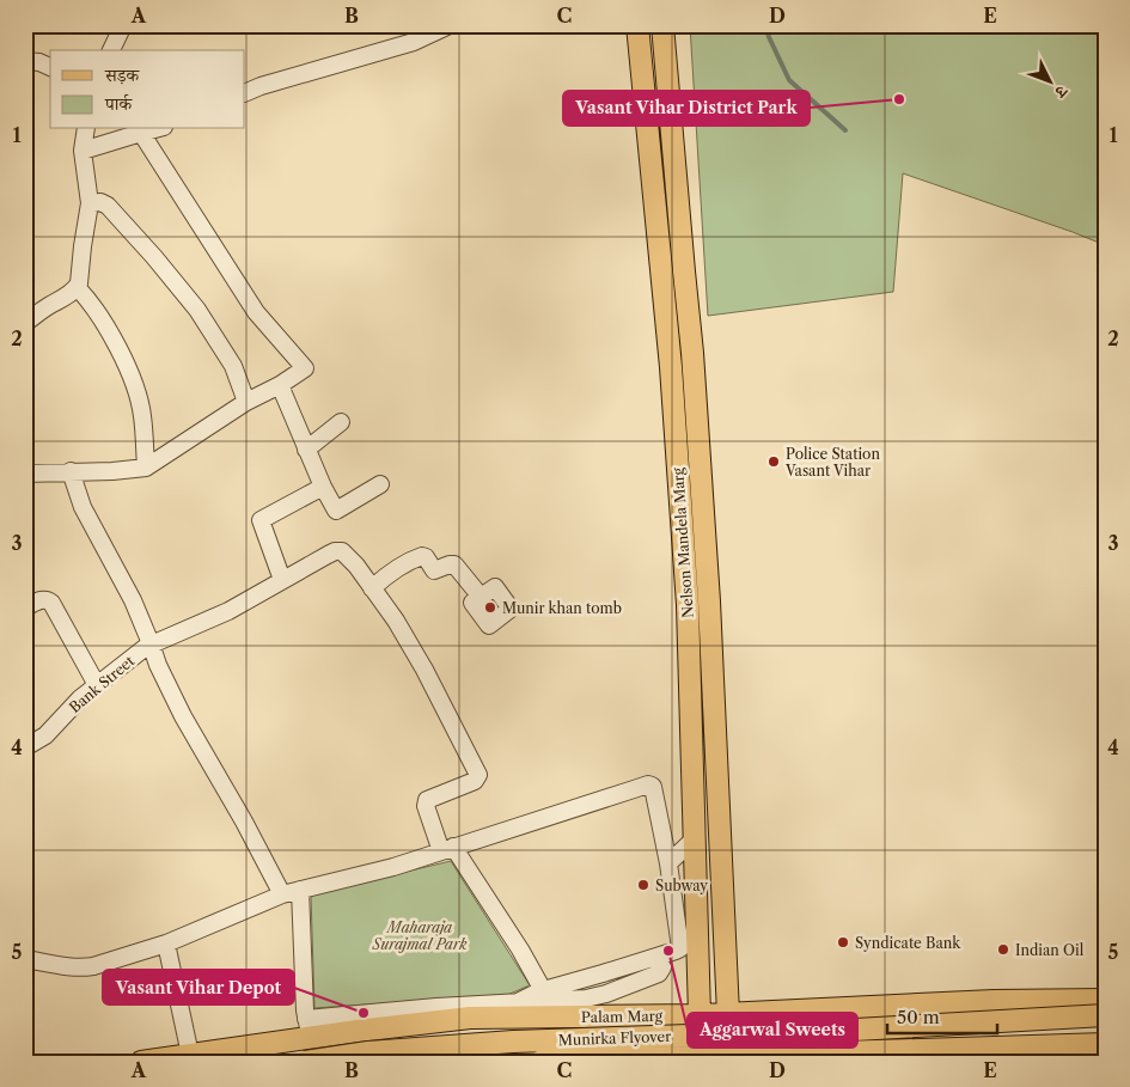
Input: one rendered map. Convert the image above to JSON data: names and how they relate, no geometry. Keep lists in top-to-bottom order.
{
  "streets": {
    "main road": ["Nelson Mandela Marg", "Palam Marg", "Munirka Flyover"],
    "street": ["Bank Street"]
  },
  "crossings": [
    ["Nelson Mandela Marg", "Palam Marg"]
  ],
  "parks": ["Maharaja Surajmal Park"],
  "places": [
    "Vasant Vihar District Park",
    "Police Station Vasant Vihar",
    "Munir khan tomb",
    "Subway",
    "Syndicate Bank",
    "Indian Oil",
    "Aggarwal Sweets",
    "Vasant Vihar Depot"
  ],
  "legend": ["सड़क", "पार्क"],
  "scale_bar": "50 m",
  "north": "bottom right",
  "grid": {
    "columns": [
      "A",
      "B",
      "C",
      "D",
      "E"
    ],
    "rows": [
      "1",
      "2",
      "3",
      "4",
      "5"
    ]
  }
}
